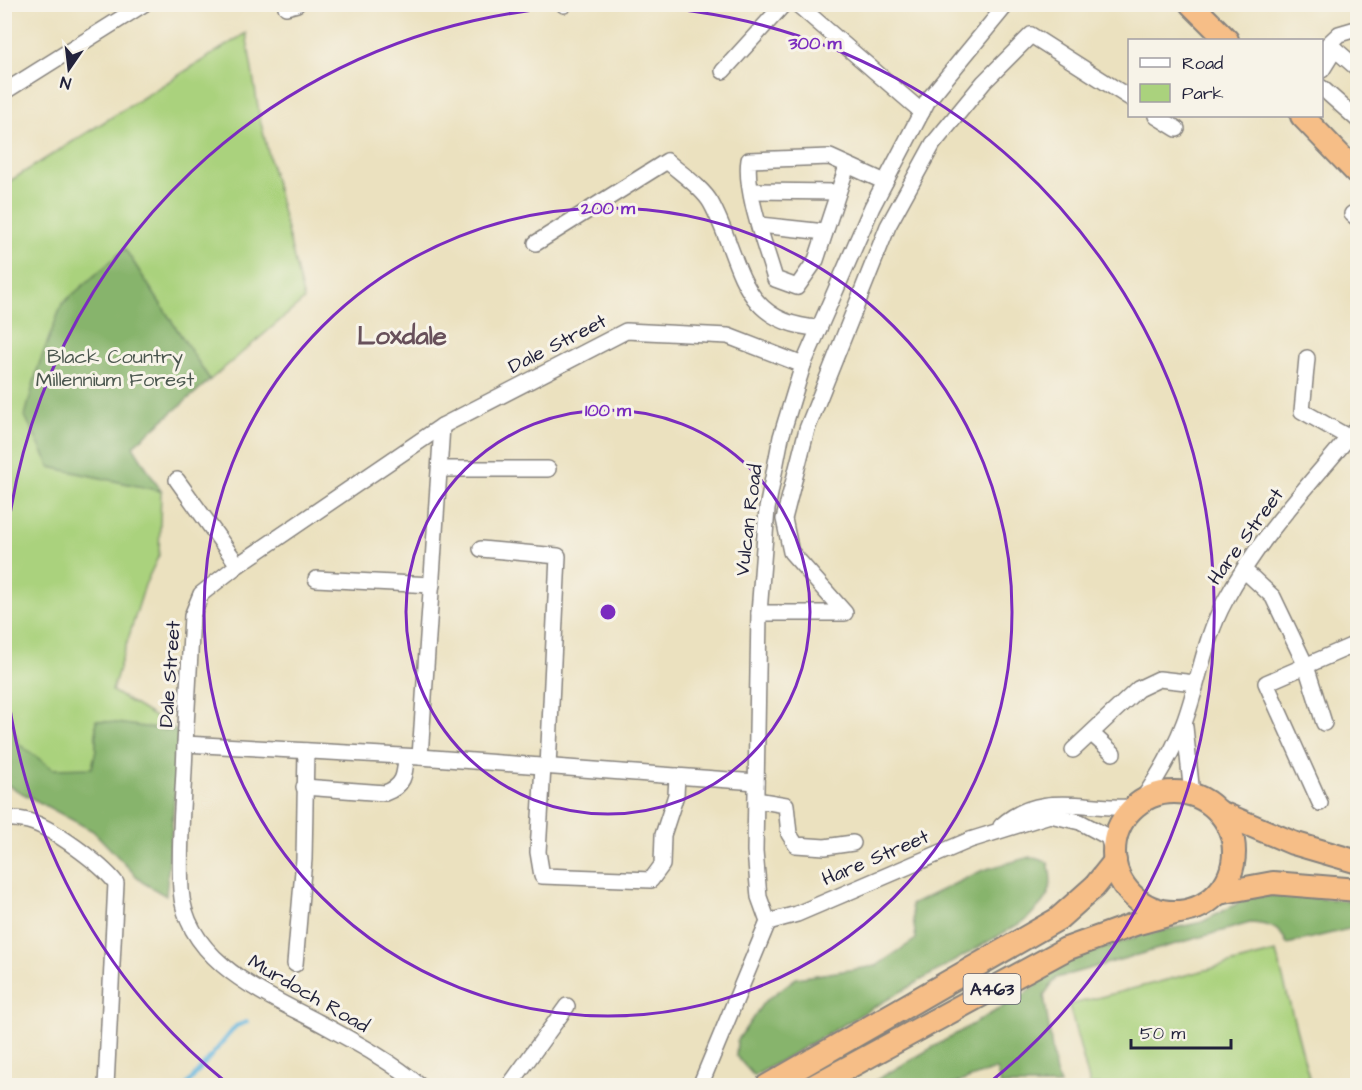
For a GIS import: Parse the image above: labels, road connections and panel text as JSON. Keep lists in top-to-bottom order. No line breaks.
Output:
{"streets":{"highway":["A463"],"street":["Dale Street","Vulcan Road","Hare Street","Murdoch Road"]},"crossings":[["Dale Street","Vulcan Road"],["Dale Street","Murdoch Road"],["Vulcan Road","Hare Street"],["Hare Street","A463"]],"districts":["Loxdale"],"parks":["Black Country Millennium Forest"],"legend":["Road","Park"],"scale_bar":"50 m","north":"bottom","rings":["300 m","200 m","100 m"]}
